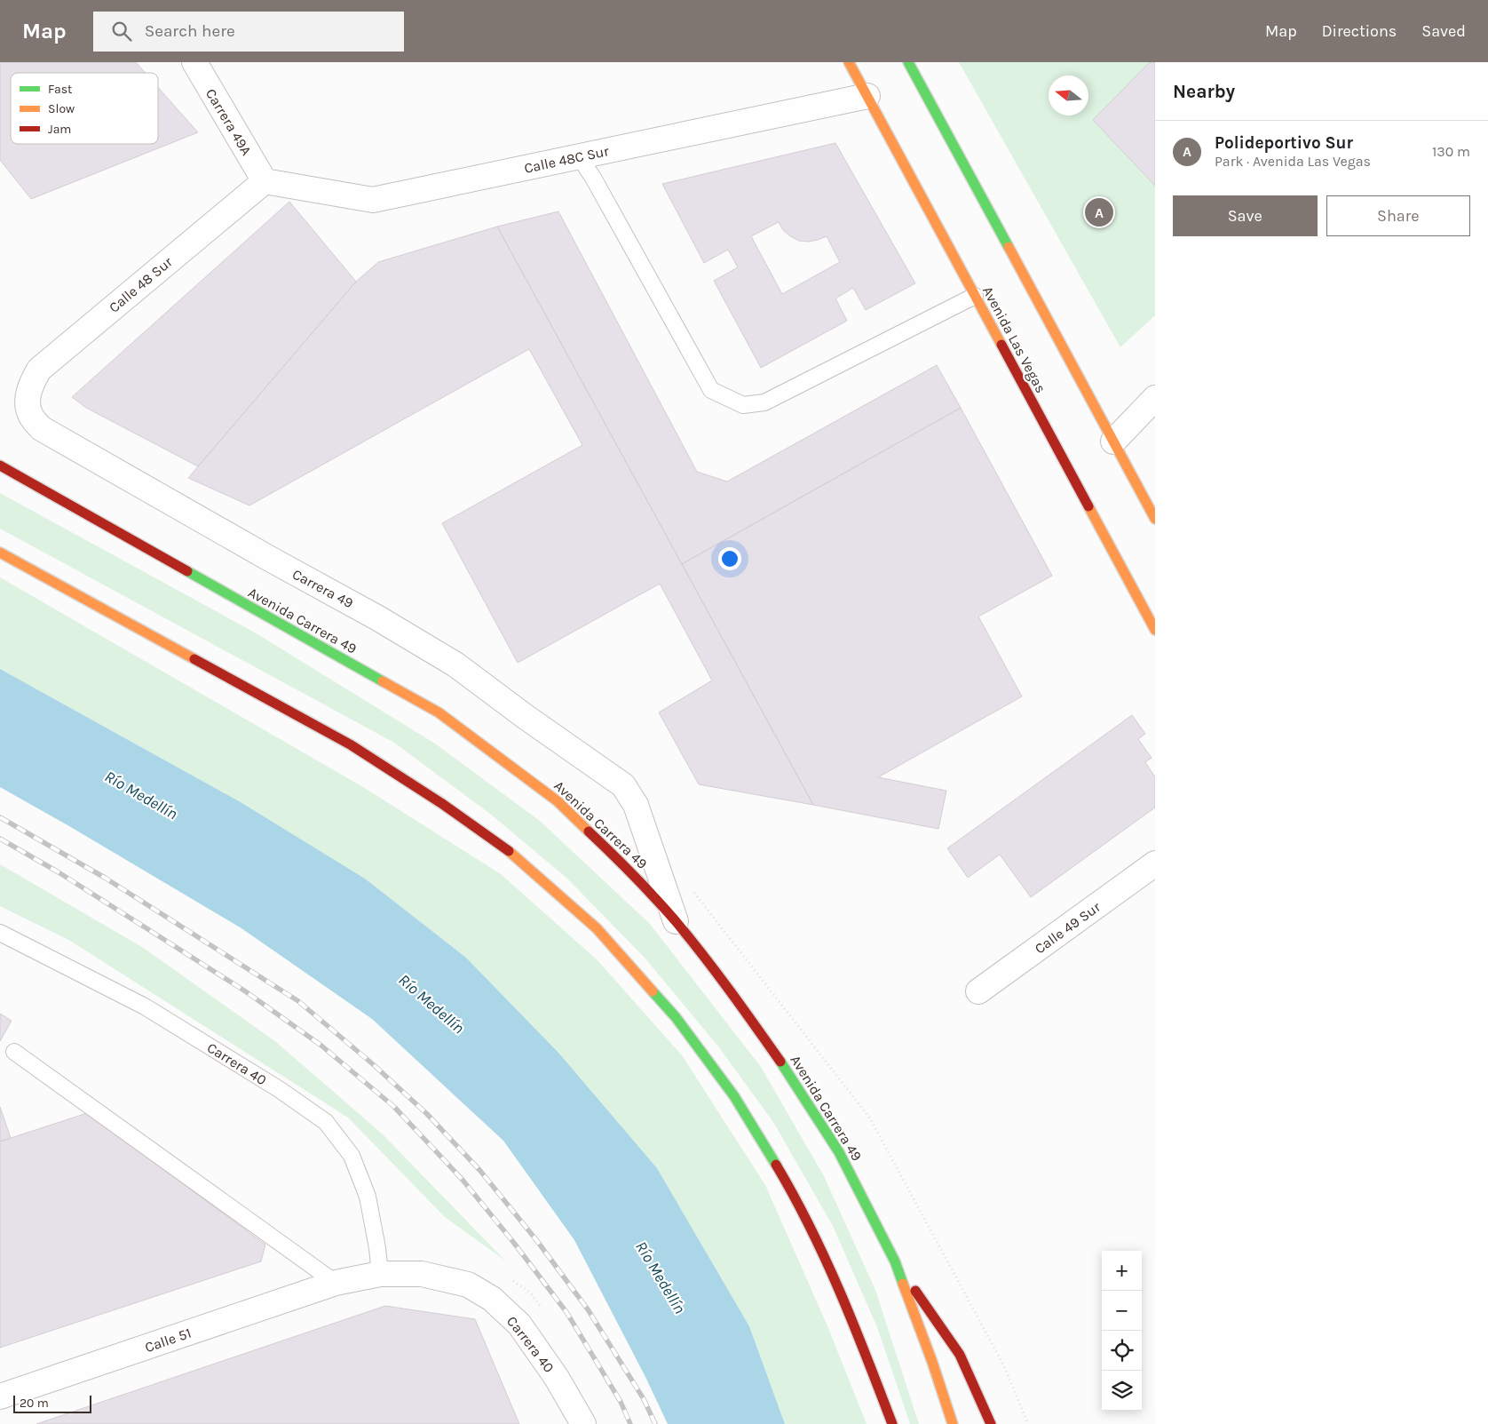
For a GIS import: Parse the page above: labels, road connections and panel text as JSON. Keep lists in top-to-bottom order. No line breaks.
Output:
{"streets":{"main road":["Avenida Las Vegas","Avenida Carrera 49"],"street":["Carrera 49A","Calle 48C Sur","Calle 48 Sur","Carrera 49","Calle 49 Sur","Carrera 40","Calle 51"]},"crossings":[["Carrera 49A","Calle 48C Sur"],["Carrera 49A","Calle 48 Sur"],["Calle 48C Sur","Calle 48 Sur"],["Calle 48C Sur","Avenida Las Vegas"],["Calle 48 Sur","Carrera 49"],["Carrera 49","Avenida Carrera 49"],["Carrera 40","Calle 51"]],"water":["Río Medellín"],"legend":["Fast","Slow","Jam"],"scale_bar":"20 m","north":"left","page":{"header":"Map","search":"Search here","nav":["Map","Directions","Saved"],"heading":"Nearby","list":[{"mark":"A","name":"Polideportivo Sur","note":"Park · Avenida Las Vegas","value":"130 m"}],"buttons":["Save","Share"],"pins":"A","map_buttons":["+","−"],"scale":"20 m"}}
